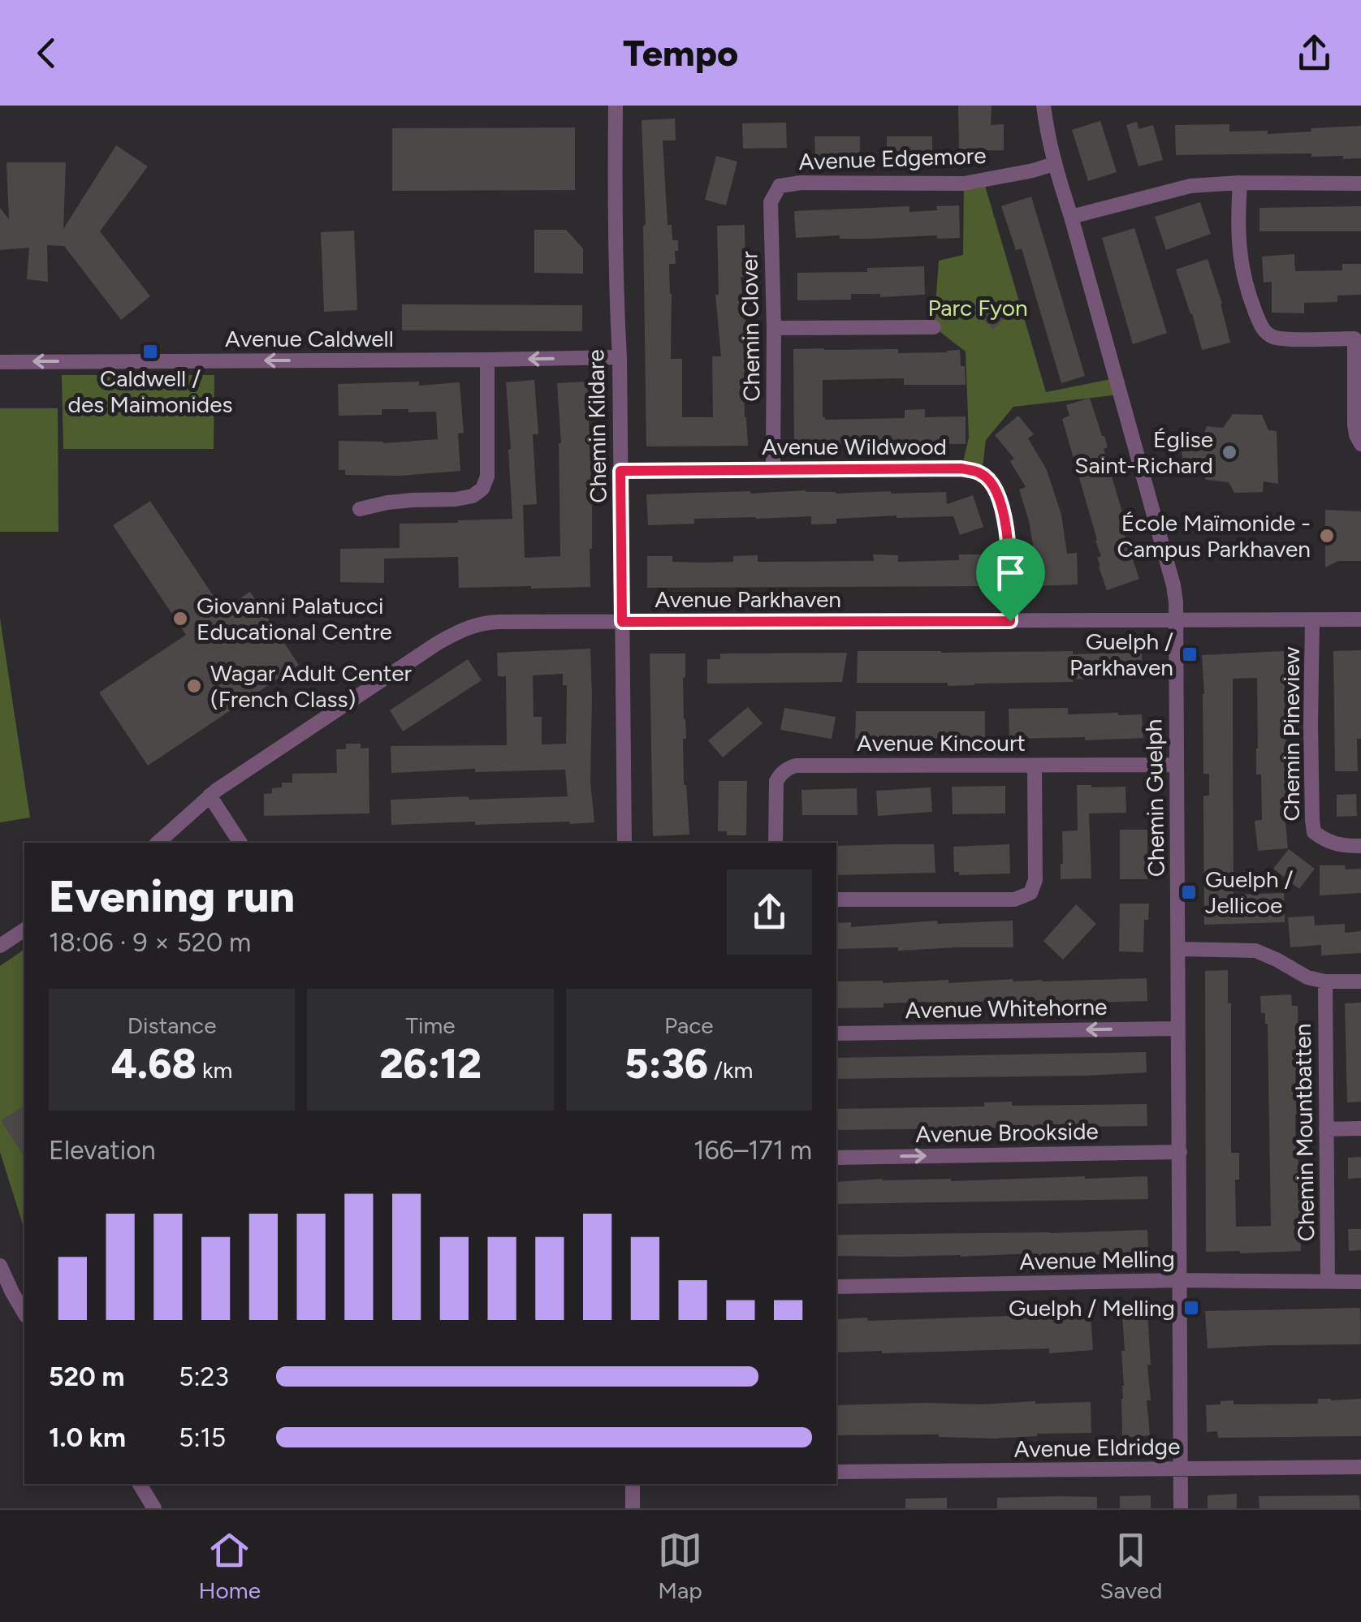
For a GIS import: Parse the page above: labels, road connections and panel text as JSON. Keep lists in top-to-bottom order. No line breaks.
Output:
{"streets":{"street":["Avenue Edgemore","Chemin Clover","Avenue Caldwell","Chemin Kildare","Avenue Wildwood","Avenue Parkhaven","Chemin Pineview","Avenue Kincourt","Chemin Guelph","Avenue Whitehorne","Avenue Brookside","Chemin Mountbatten","Avenue Melling","Avenue Eldridge"]},"crossings":[["Avenue Edgemore","Chemin Clover"],["Avenue Edgemore","Chemin Guelph"],["Chemin Clover","Avenue Wildwood"],["Avenue Caldwell","Chemin Kildare"],["Chemin Kildare","Avenue Wildwood"],["Chemin Kildare","Avenue Parkhaven"],["Avenue Wildwood","Avenue Parkhaven"],["Avenue Parkhaven","Chemin Pineview"],["Avenue Parkhaven","Chemin Guelph"],["Avenue Kincourt","Chemin Guelph"],["Chemin Guelph","Avenue Whitehorne"],["Chemin Guelph","Avenue Brookside"],["Chemin Guelph","Avenue Melling"],["Chemin Guelph","Avenue Eldridge"],["Chemin Mountbatten","Avenue Melling"]],"one_way":["Avenue Caldwell","Avenue Whitehorne","Avenue Brookside"],"parks":["Parc Fyon"],"places":{"transit":["Caldwell / des Maimonides","Guelph / Parkhaven","Guelph / Jellicoe","Guelph / Melling"],"other":["Église Saint-Richard","École Maïmonide - Campus Parkhaven","Giovanni Palatucci Educational Centre","Wagar Adult Center (French Class)"]},"page":{"header":"Tempo","heading":["Evening run","18:06 · 9 × 520 m"],"stats":[["Distance","4.68 km"],["Time","26:12"],["Pace","5:36 /km"]],"chart":["Elevation","166–171 m"],"list":[{"name":"520 m","note":"5:23"},{"name":"1.0 km","note":"5:15"}],"tabs":["Home","Map","Saved"]}}
